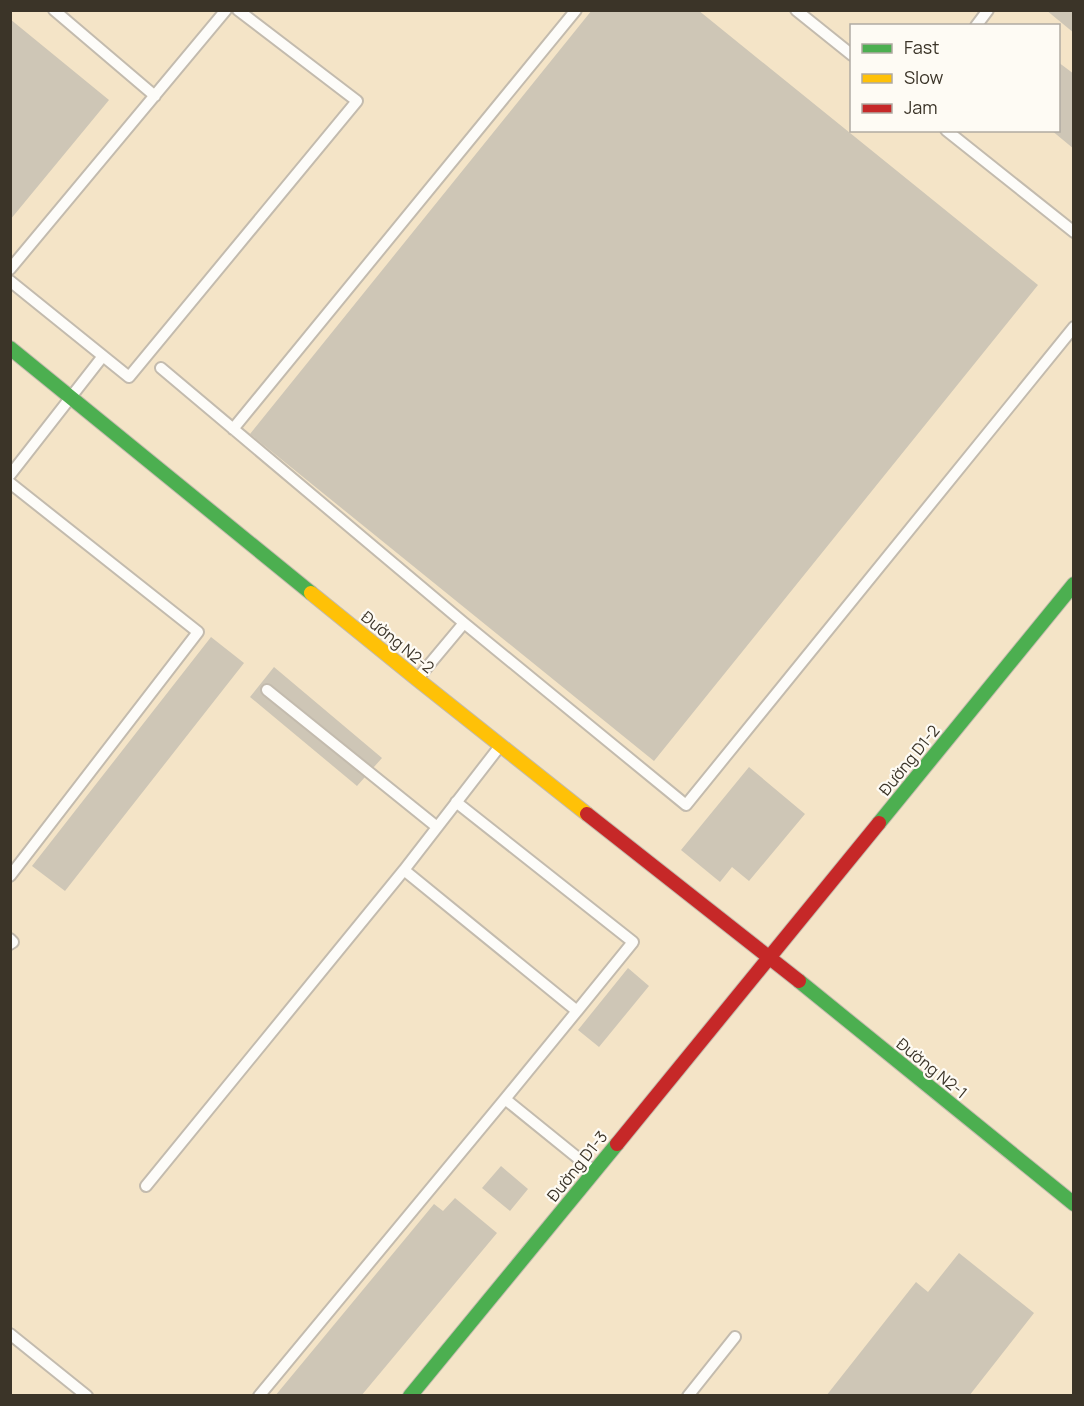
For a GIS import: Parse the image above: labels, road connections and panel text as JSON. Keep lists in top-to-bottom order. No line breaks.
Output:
{"streets":{"street":["Đường N2-2","Đường D1-2","Đường N2-1","Đường D1-3"]},"crossings":[["Đường N2-2","Đường D1-2"],["Đường N2-2","Đường N2-1"],["Đường N2-2","Đường D1-3"],["Đường D1-2","Đường N2-1"],["Đường D1-2","Đường D1-3"],["Đường N2-1","Đường D1-3"]],"legend":["Fast","Slow","Jam"]}
